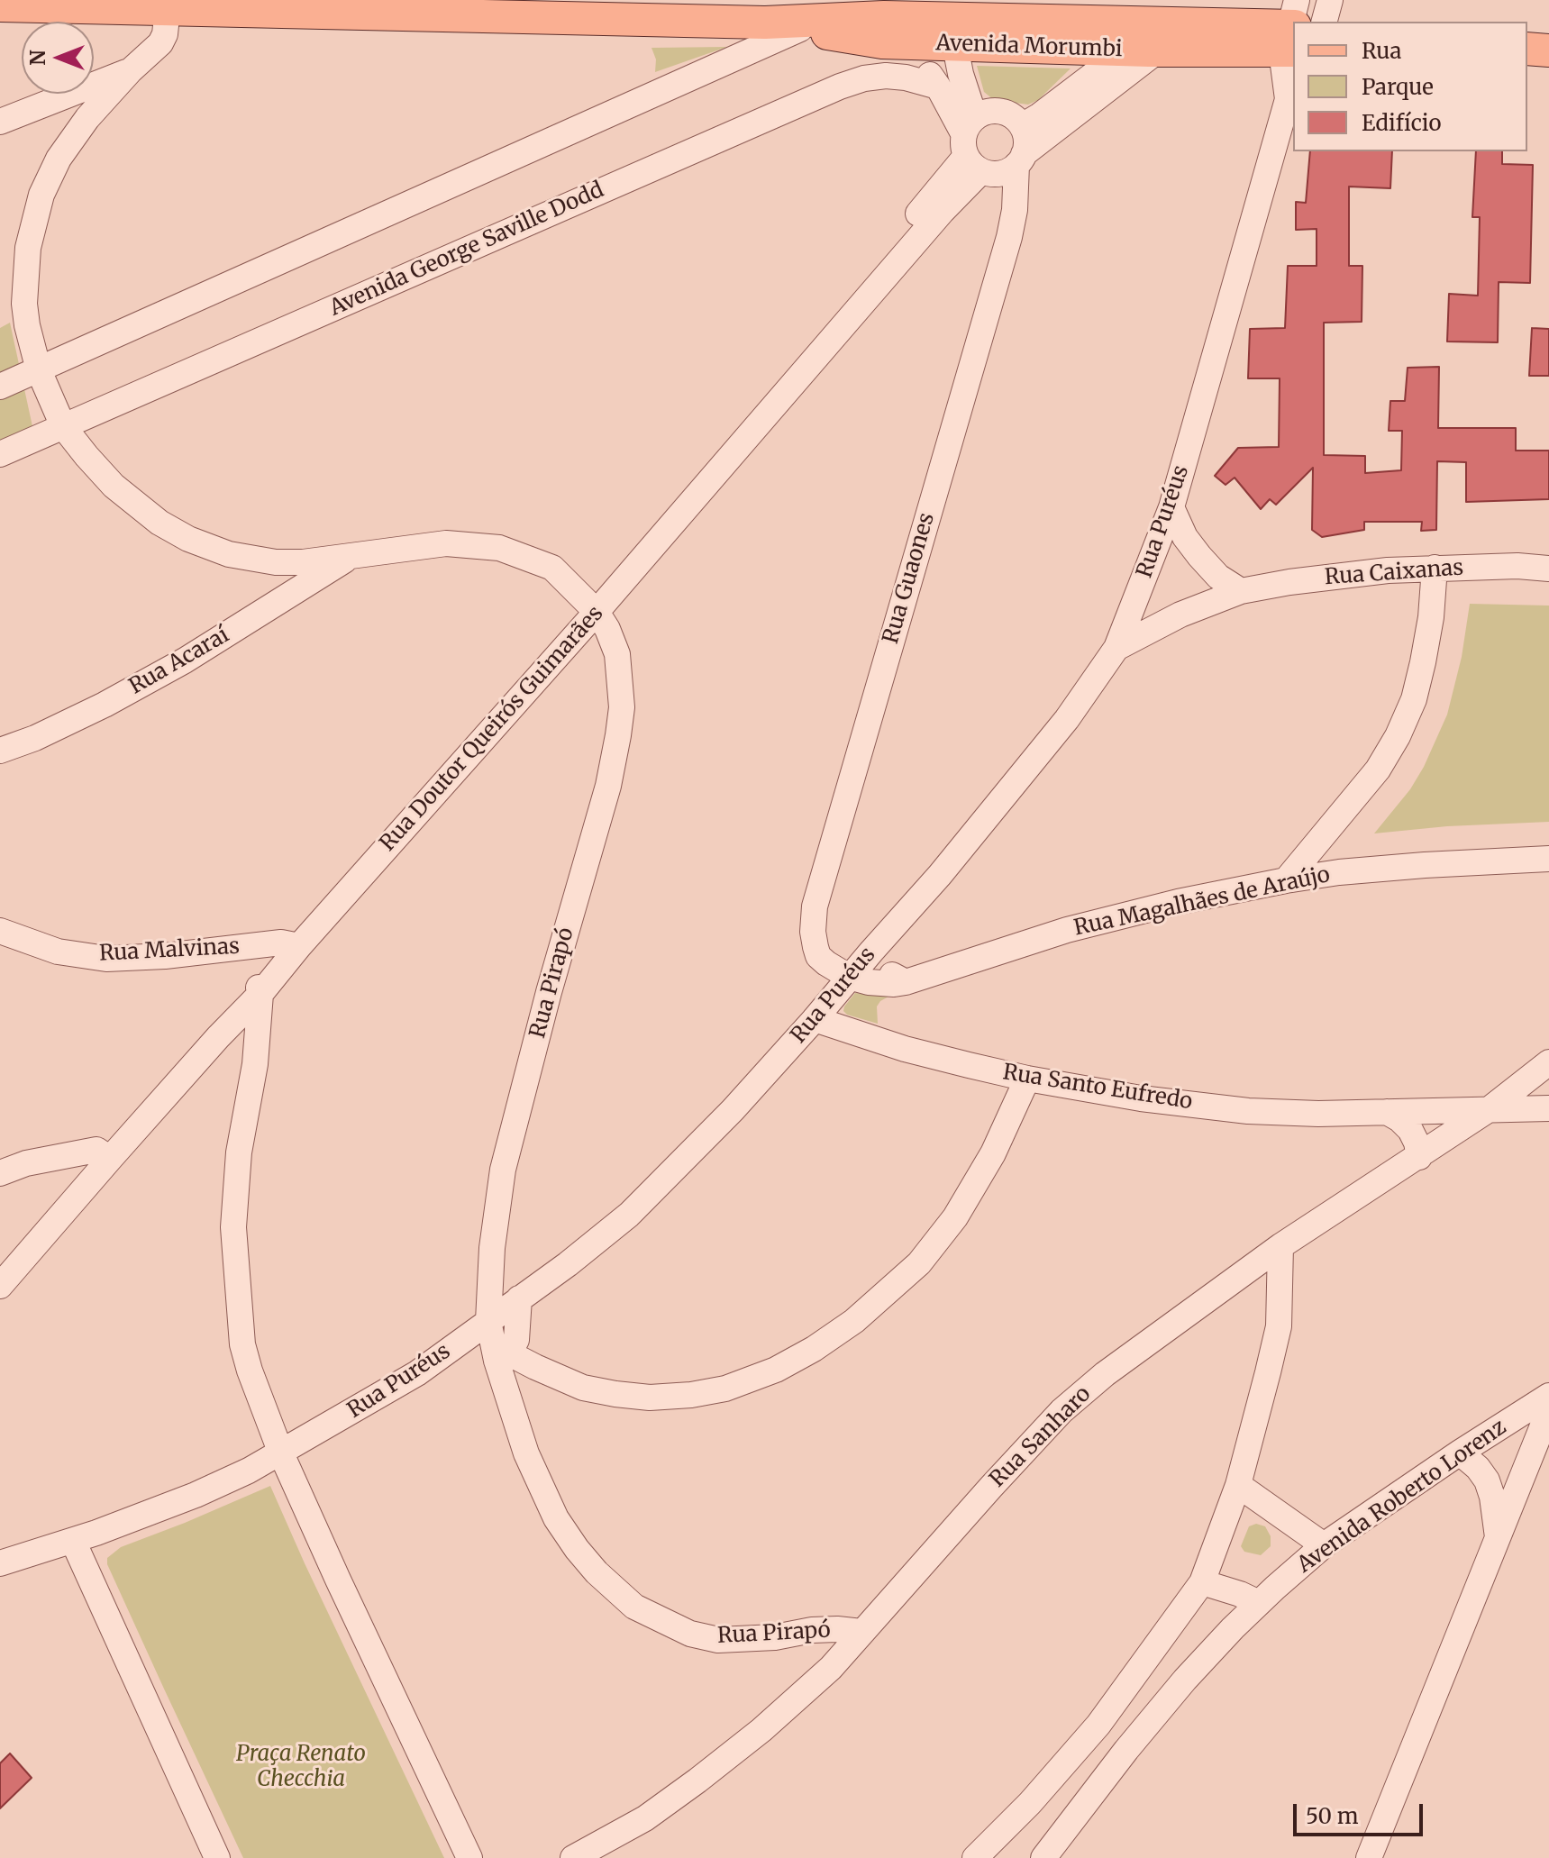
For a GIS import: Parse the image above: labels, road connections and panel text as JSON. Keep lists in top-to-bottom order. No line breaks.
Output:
{"streets":{"main road":["Avenida Morumbi"],"street":["Avenida George Saville Dodd","Rua Puréus","Rua Caixanas","Rua Guaones","Rua Acaraí","Rua Doutor Queirós Guimarães","Rua Magalhães de Araújo","Rua Malvinas","Rua Pirapó","Rua Santo Eufredo","Rua Sanharo","Avenida Roberto Lorenz"]},"crossings":[["Avenida Morumbi","Rua Puréus"],["Avenida Morumbi","Rua Pirapó"],["Avenida George Saville Dodd","Rua Pirapó"],["Rua Puréus","Rua Caixanas"],["Rua Puréus","Rua Guaones"],["Rua Puréus","Rua Magalhães de Araújo"],["Rua Puréus","Rua Pirapó"],["Rua Puréus","Rua Santo Eufredo"],["Rua Guaones","Rua Doutor Queirós Guimarães"],["Rua Guaones","Rua Magalhães de Araújo"],["Rua Acaraí","Rua Pirapó"],["Rua Doutor Queirós Guimarães","Rua Malvinas"],["Rua Doutor Queirós Guimarães","Rua Pirapó"],["Rua Pirapó","Rua Sanharo"],["Rua Santo Eufredo","Rua Sanharo"]],"parks":["Praça Renato Checchia"],"legend":["Rua","Parque","Edifício"],"scale_bar":"50 m","north":"left"}
